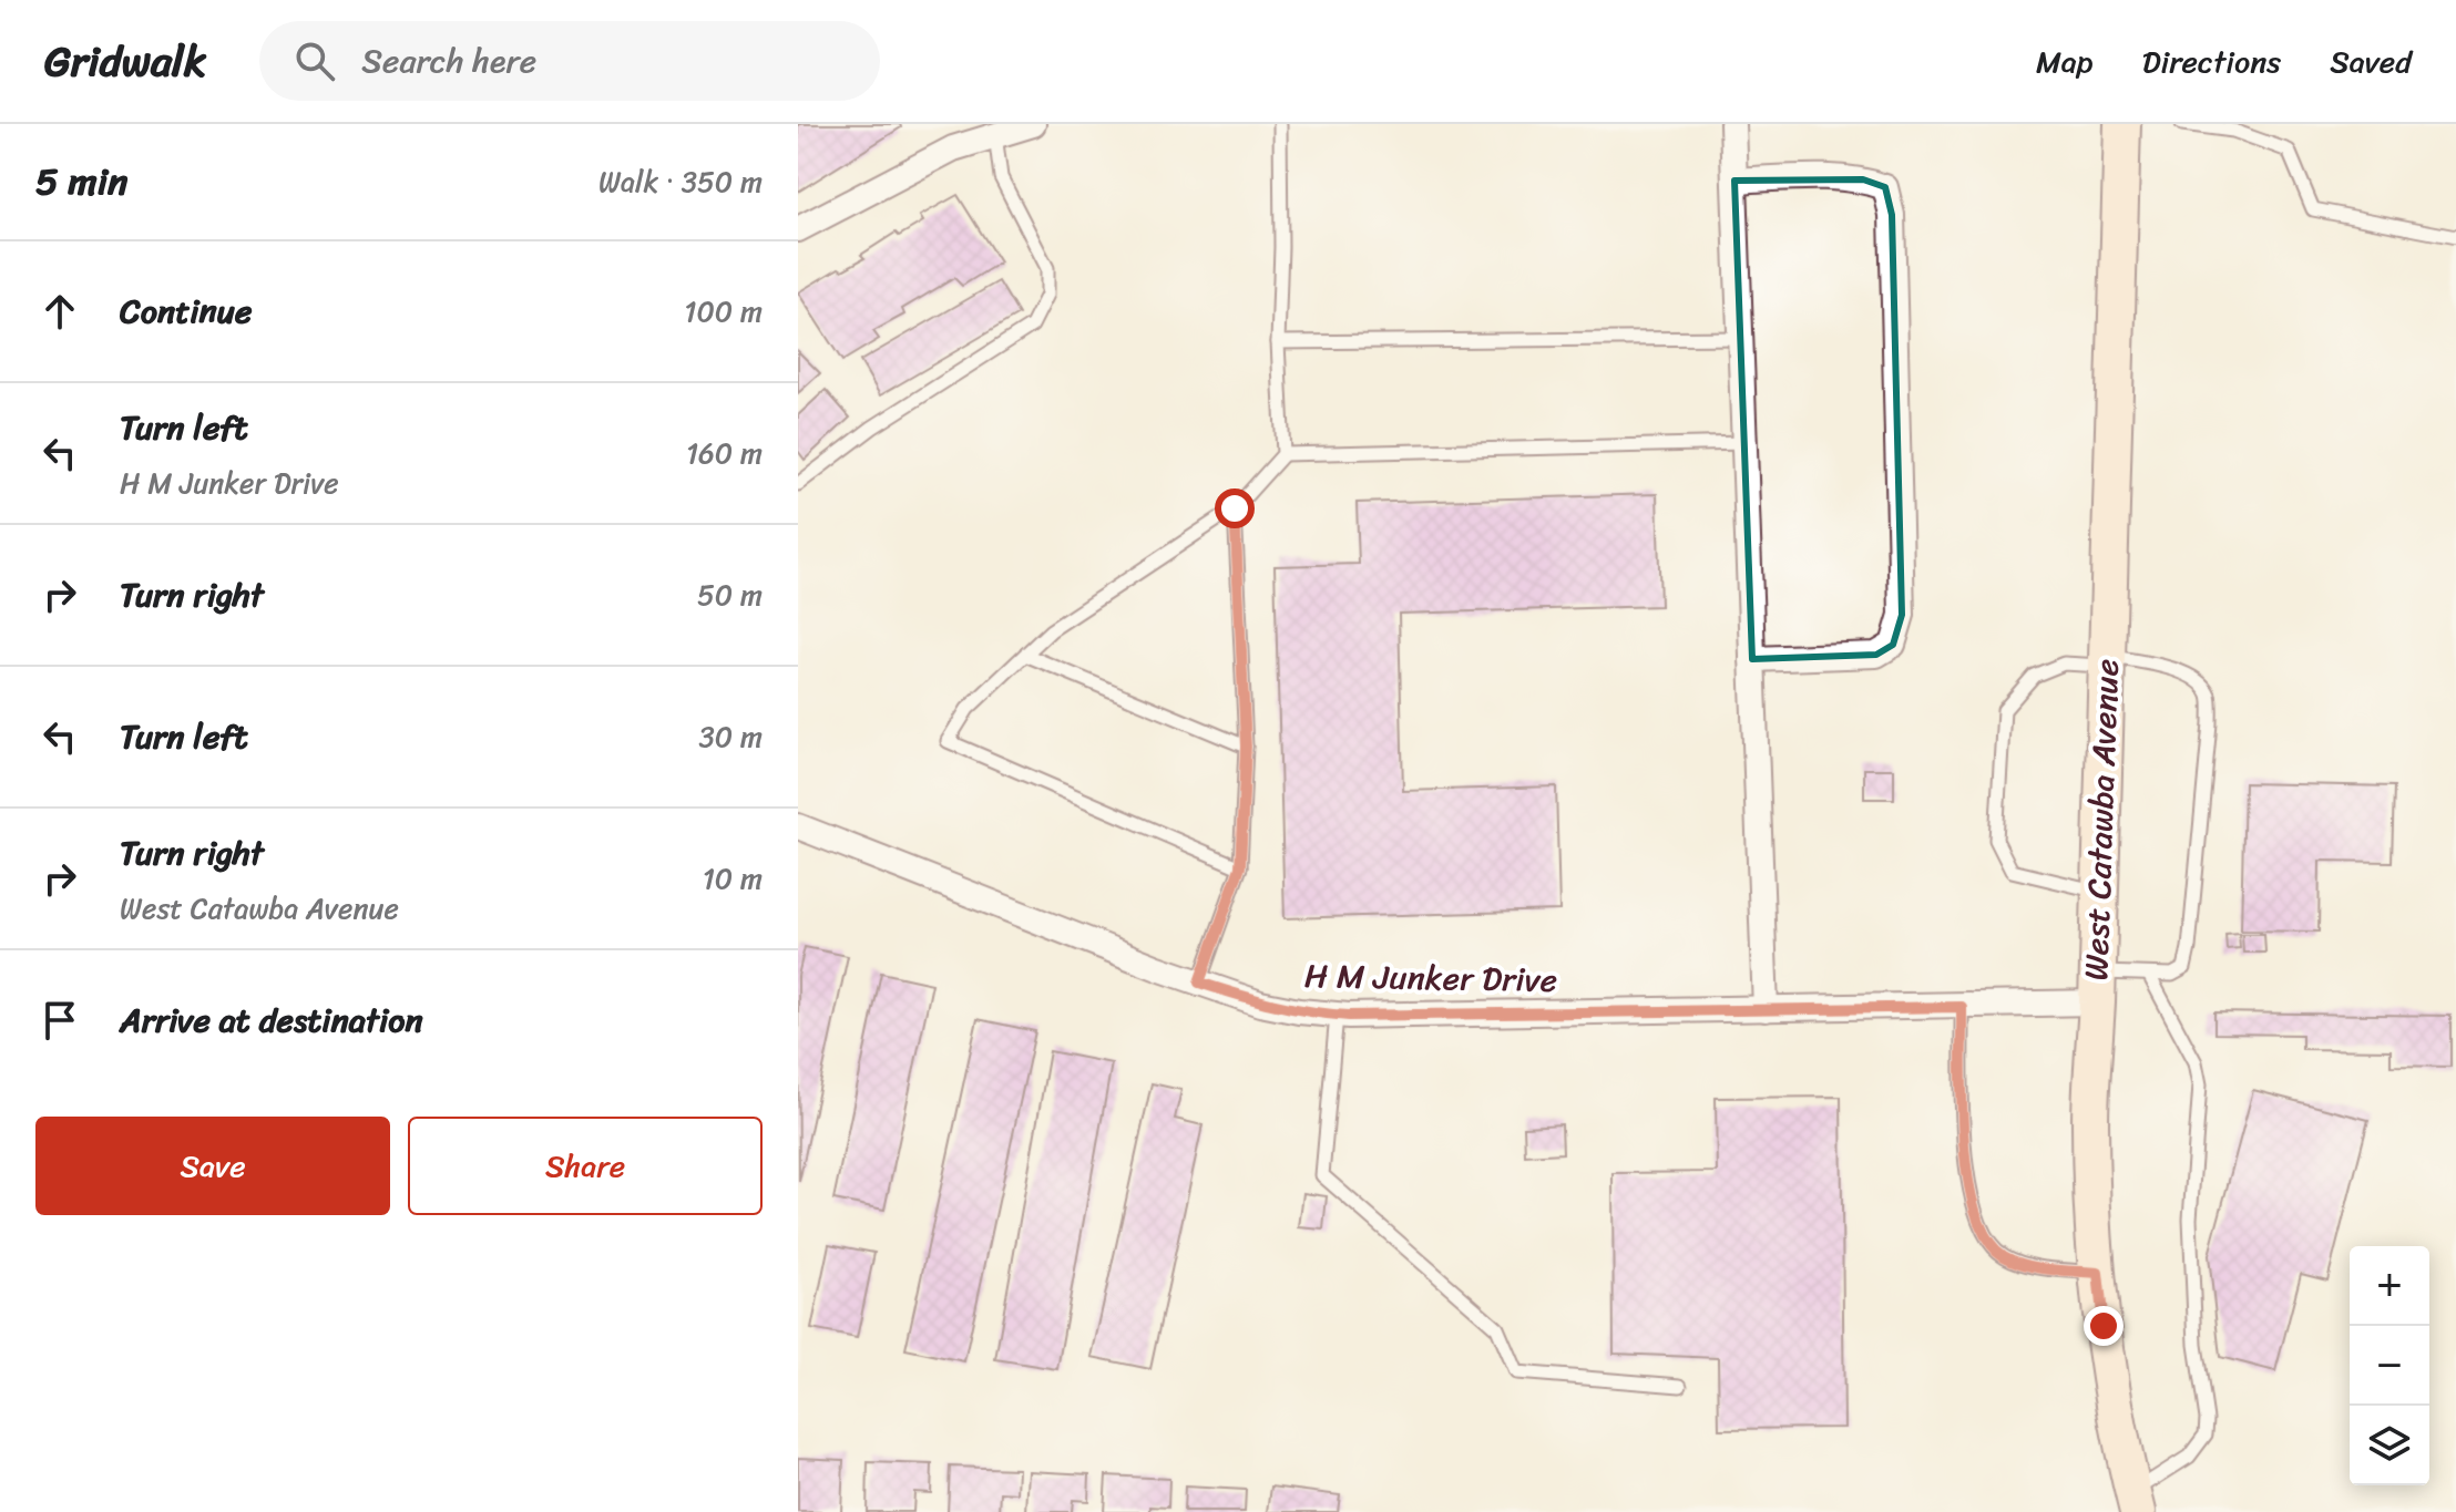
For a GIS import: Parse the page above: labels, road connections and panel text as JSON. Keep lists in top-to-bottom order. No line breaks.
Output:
{"streets":{"main road":["West Catawba Avenue"],"street":["H M Junker Drive"]},"crossings":[["West Catawba Avenue","H M Junker Drive"]],"page":{"header":"Gridwalk","search":"Search here","nav":["Map","Directions","Saved"],"heading":["5 min","Walk · 350 m"],"list":[["Continue","100 m"],["Turn left","H M Junker Drive","160 m"],["Turn right","50 m"],["Turn left","30 m"],["Turn right","West Catawba Avenue","10 m"],"Arrive at destination"],"buttons":["Save","Share"],"map_buttons":["+","−"]}}
